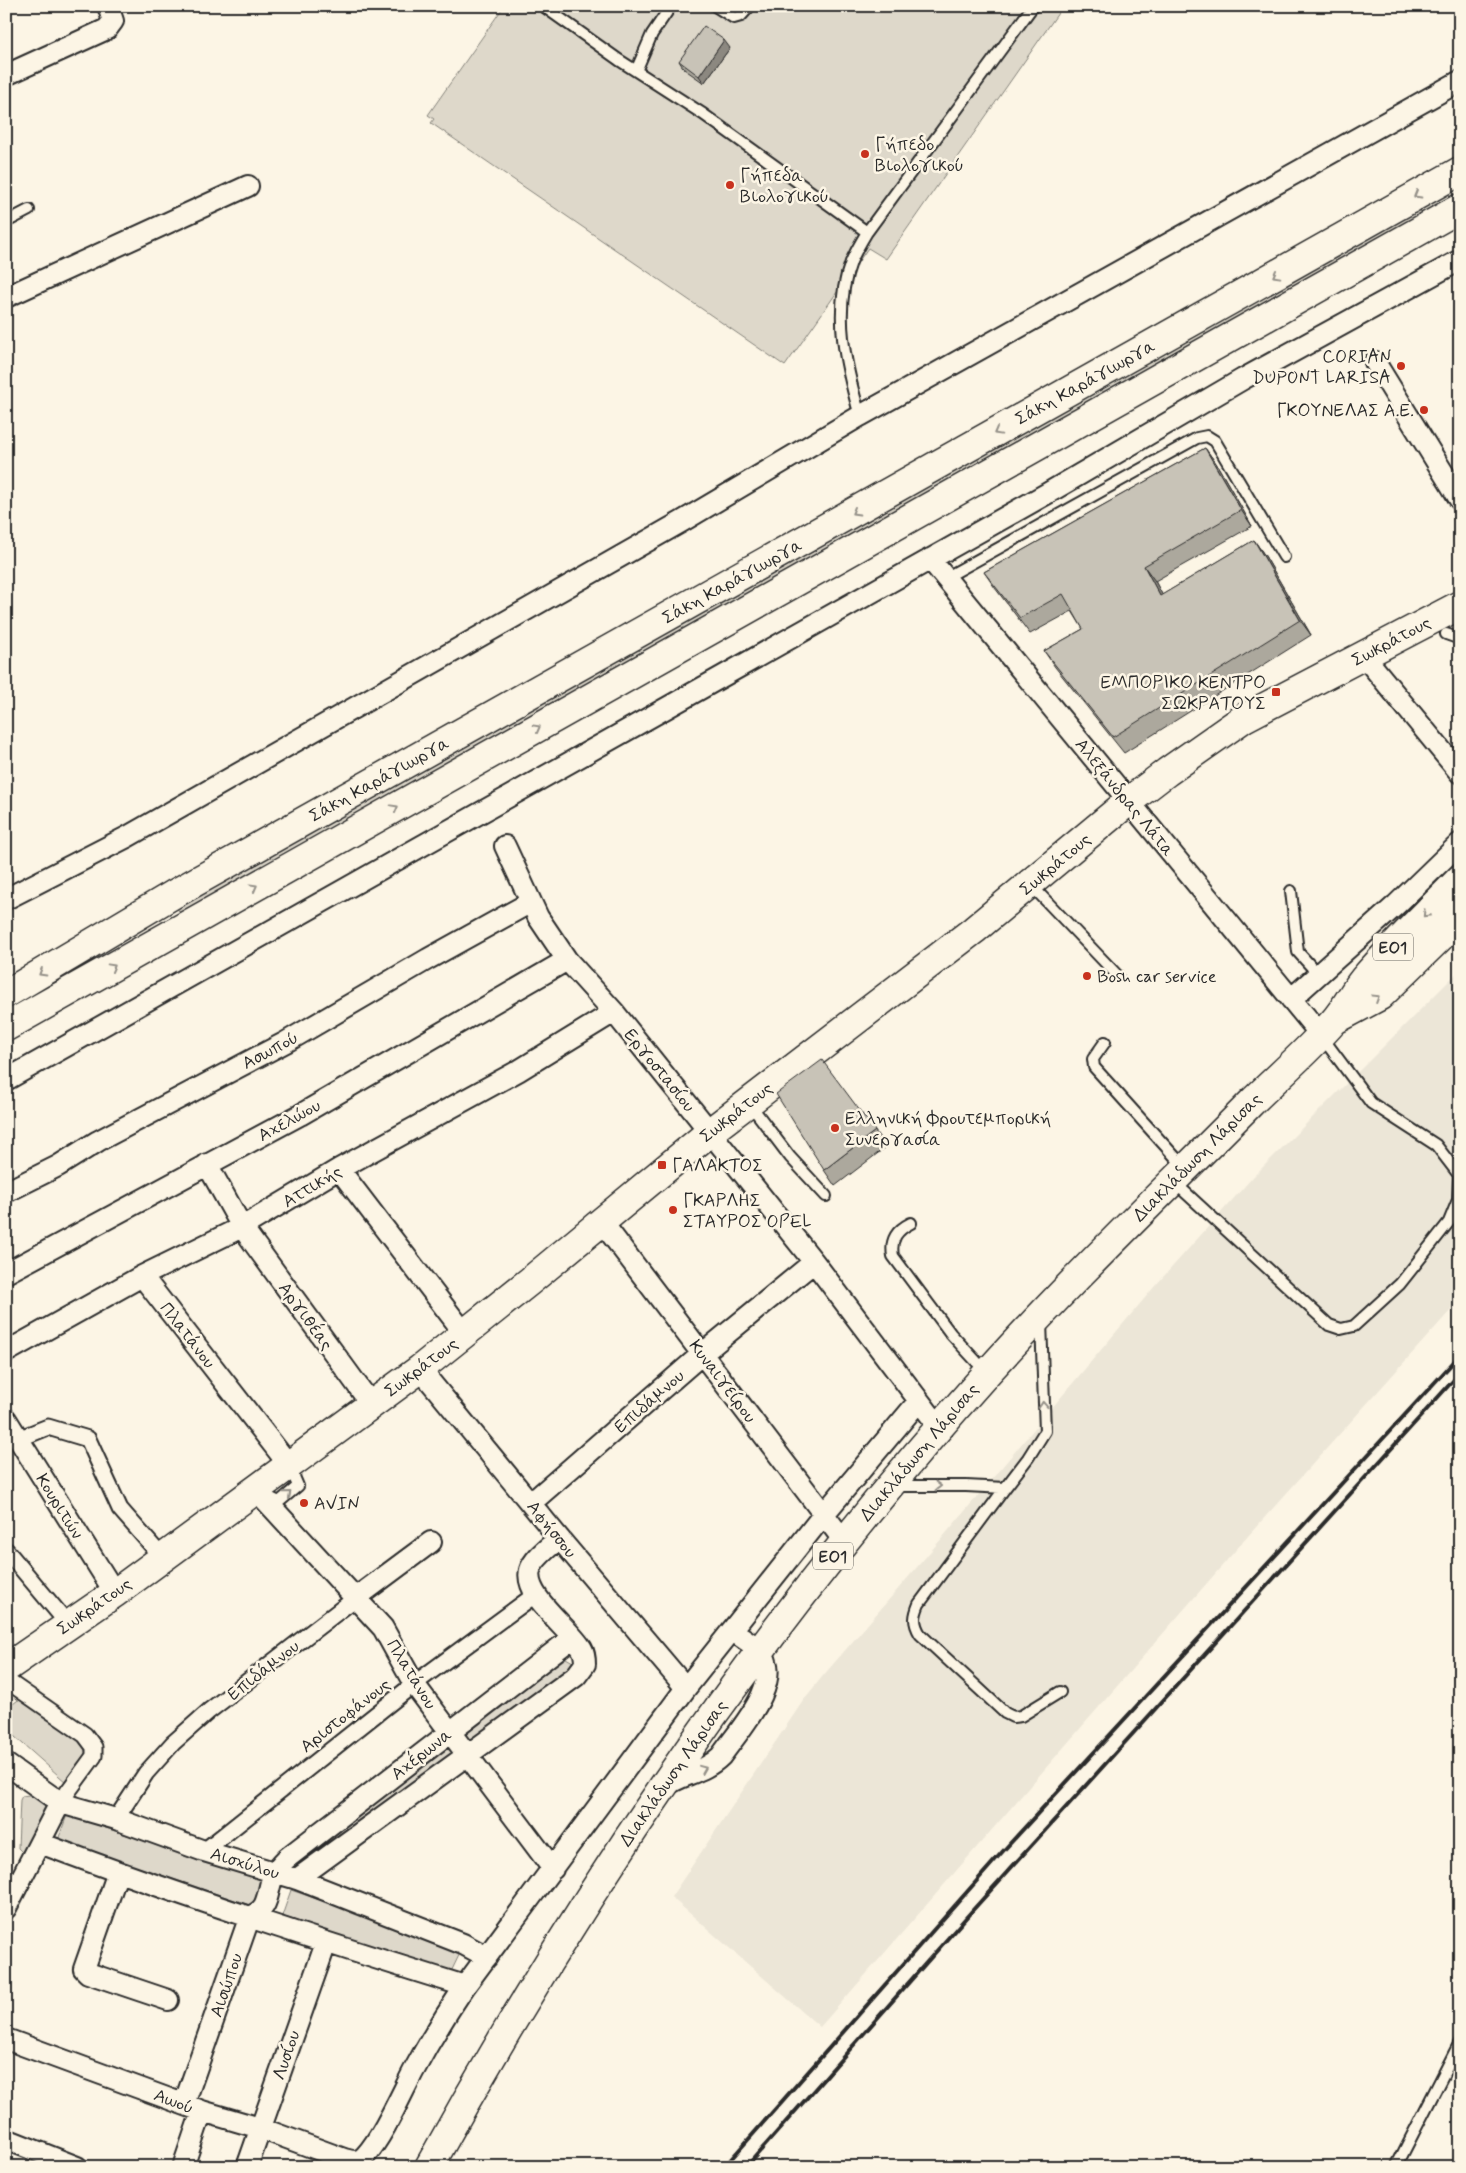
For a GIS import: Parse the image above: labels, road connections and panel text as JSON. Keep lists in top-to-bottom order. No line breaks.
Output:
{"streets":{"main road":["Σάκη Καράγιωργα","Σωκράτους","ΕΟ1","Διακλάδωση Λάρισας"],"street":["Αλεξάνδρας Λάτα","Ασωπού","Εργοστασίου","Αχελώου","Αττικής","Αργιθέας","Πλατάνου","Κυναιγείρου","Επιδάμνου","Κουριτών","Αφήσσου","Αριστοφάνους","Αχέρωνα","Αισχύλου","Αισώπου","Λυσίου","Αωού"]},"crossings":[["Σωκράτους","Αλεξάνδρας Λάτα"],["Σωκράτους","Εργοστασίου"],["Σωκράτους","Αργιθέας"],["Σωκράτους","Πλατάνου"],["Σωκράτους","Κυναιγείρου"],["Σωκράτους","Κουριτών"],["Σωκράτους","Αφήσσου"],["Αλεξάνδρας Λάτα","Διακλάδωση Λάρισας"],["Ασωπού","Εργοστασίου"],["Εργοστασίου","Αχελώου"],["Εργοστασίου","Διακλάδωση Λάρισας"],["Εργοστασίου","Αττικής"],["Εργοστασίου","Επιδάμνου"],["Αχελώου","Αργιθέας"],["Διακλάδωση Λάρισας","Κυναιγείρου"],["Αττικής","Αργιθέας"],["Αττικής","Πλατάνου"],["Πλατάνου","Επιδάμνου"],["Πλατάνου","Αριστοφάνους"],["Πλατάνου","Αχέρωνα"],["Κυναιγείρου","Επιδάμνου"],["Επιδάμνου","Αφήσσου"],["Επιδάμνου","Αισχύλου"],["Αριστοφάνους","Αισχύλου"],["Αχέρωνα","Αισχύλου"],["Αχέρωνα","Αισώπου"],["Αισχύλου","Αισώπου"],["Αισώπου","Αωού"],["Λυσίου","Αωού"]],"places":{"other":["Γήπεδο Βιολογικού","Γήπεδα Βιολογικού","CORIAN DUPONT LARISA","ΓΚΟΥΝΕΛΑΣ Α.Ε.","Bosh car service","Ελληνική Φρουτεμπορική Συνεργασία","ΓΚΑΡΛΗΣ ΣΤΑΥΡΟΣ OPEL","AVIN"],"transit":["ΕΜΠΟΡΙΚΟ ΚΕΝΤΡΟ ΣΩΚΡΑΤΟΥΣ","ΓΑΛΑΚΤΟΣ"]}}
